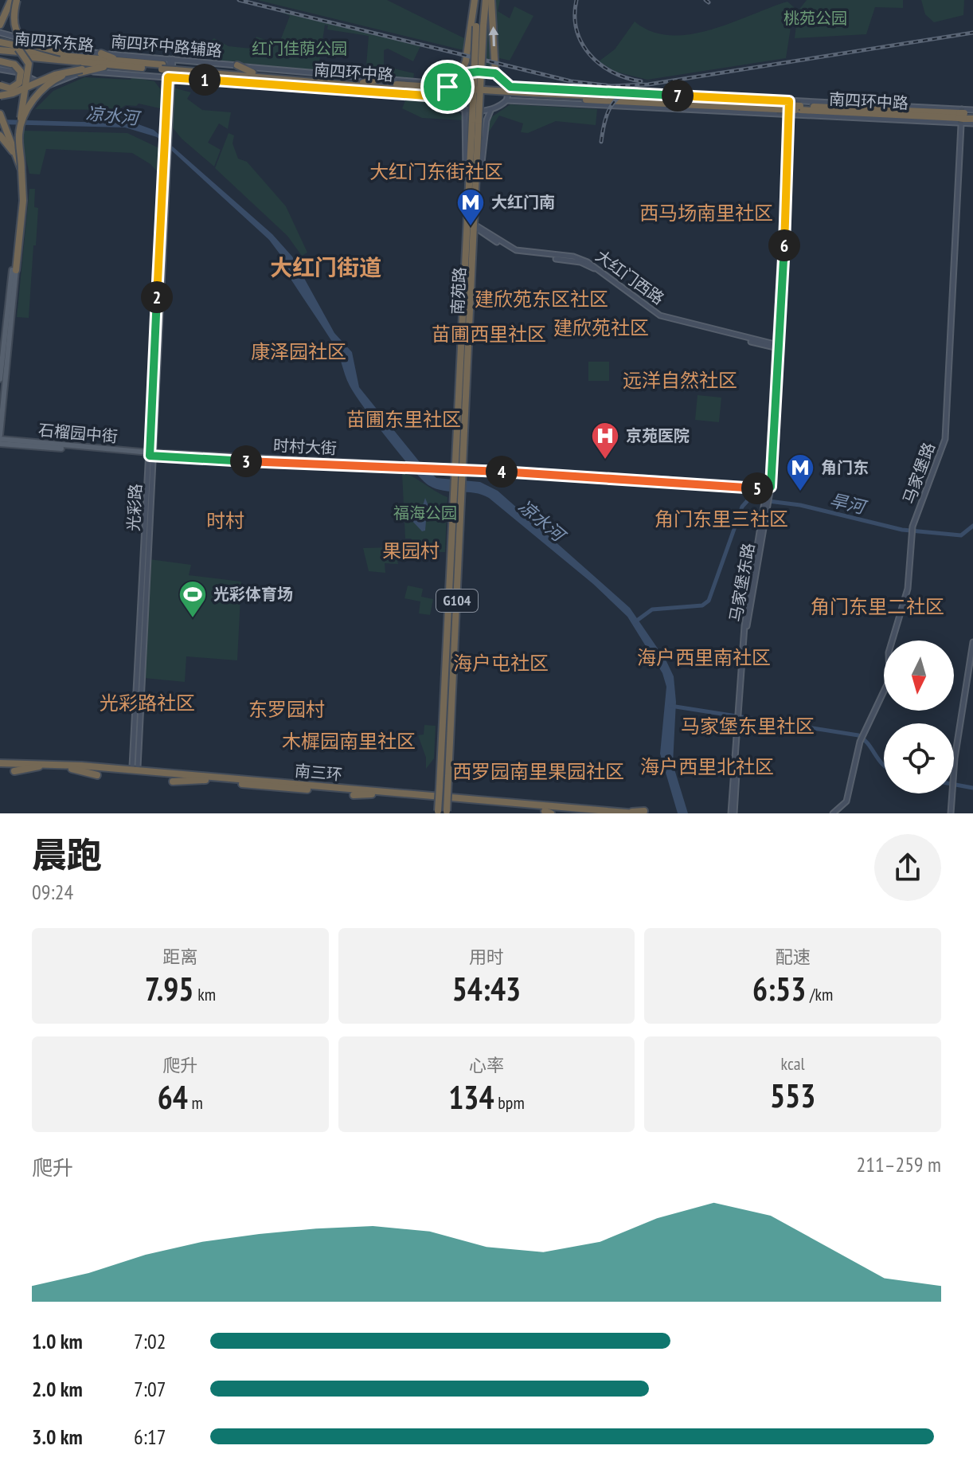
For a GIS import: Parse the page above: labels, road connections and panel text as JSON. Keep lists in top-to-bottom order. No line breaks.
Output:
{"streets":{"highway":["南四环东路","南四环中路","南苑路","G104","南三环"],"main road":["南四环中路辅路","大红门西路","石榴园中街","时村大街","马家堡路","光彩路","马家堡东路"]},"crossings":[["南四环东路","南四环中路"],["南四环中路辅路","南四环中路"],["南四环中路辅路","光彩路"],["南四环中路","马家堡路"],["南四环中路","光彩路"],["大红门西路","南苑路"],["大红门西路","马家堡东路"],["南苑路","时村大街"],["石榴园中街","时村大街"],["石榴园中街","光彩路"],["时村大街","光彩路"]],"districts":["大红门东街社区","西马场南里社区","大红门街道","建欣苑东区社区","建欣苑社区","苗圃西里社区","康泽园社区","远洋自然社区","苗圃东里社区","角门东里三社区","时村","果园村","角门东里二社区","海户西里南社区","海户屯社区","光彩路社区","东罗园村","马家堡东里社区","木樨园南里社区","海户西里北社区","西罗园南里果园社区"],"water":["凉水河","旱河"],"parks":["桃苑公园","红门佳荫公园","福海公园"],"places":{"metro station":["大红门南","角门东"],"hospital":["京苑医院"],"sports":["光彩体育场"]},"north":"bottom","page":{"pins":["1","7","6","2","3","4","5"],"heading":["晨跑","09:24"],"stats":[["距离","7.95 km"],["用时","54:43"],["配速","6:53 /km"],["爬升","64 m"],["心率","134 bpm"],["kcal","553"]],"chart":["爬升","211–259 m"],"list":[{"name":"1.0 km","note":"7:02"},{"name":"2.0 km","note":"7:07"},{"name":"3.0 km","note":"6:17"}]}}
